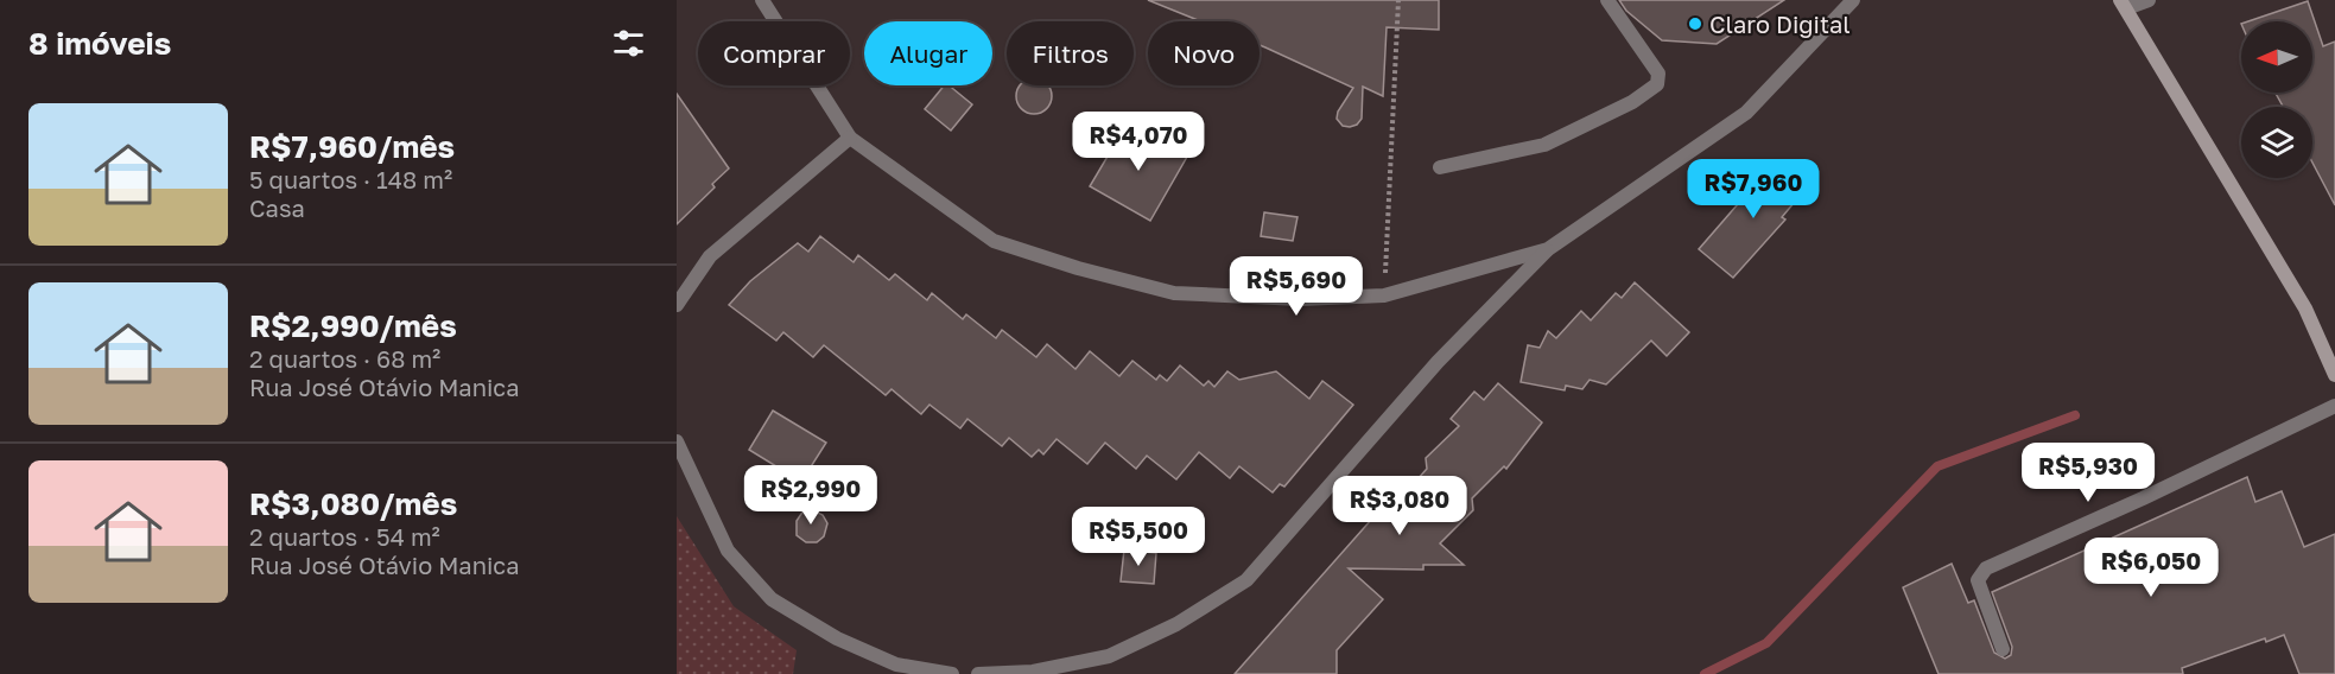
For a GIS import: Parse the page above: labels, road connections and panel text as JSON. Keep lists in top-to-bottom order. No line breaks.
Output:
{"places":["Claro Digital"],"north":"left","page":{"heading":"8 imóveis","chip":["Comprar","Alugar","Filtros","Novo"],"list":[{"name":"R$7,960/mês","note":"5 quartos · 148 m² · Casa"},{"name":"R$2,990/mês","note":"2 quartos · 68 m² · Rua José Otávio Manica"},{"name":"R$3,080/mês","note":"2 quartos · 54 m² · Rua José Otávio Manica"}],"price":["R$4,070","R$7,960","R$5,690","R$5,930","R$2,990","R$3,080","R$5,500","R$6,050"]}}
